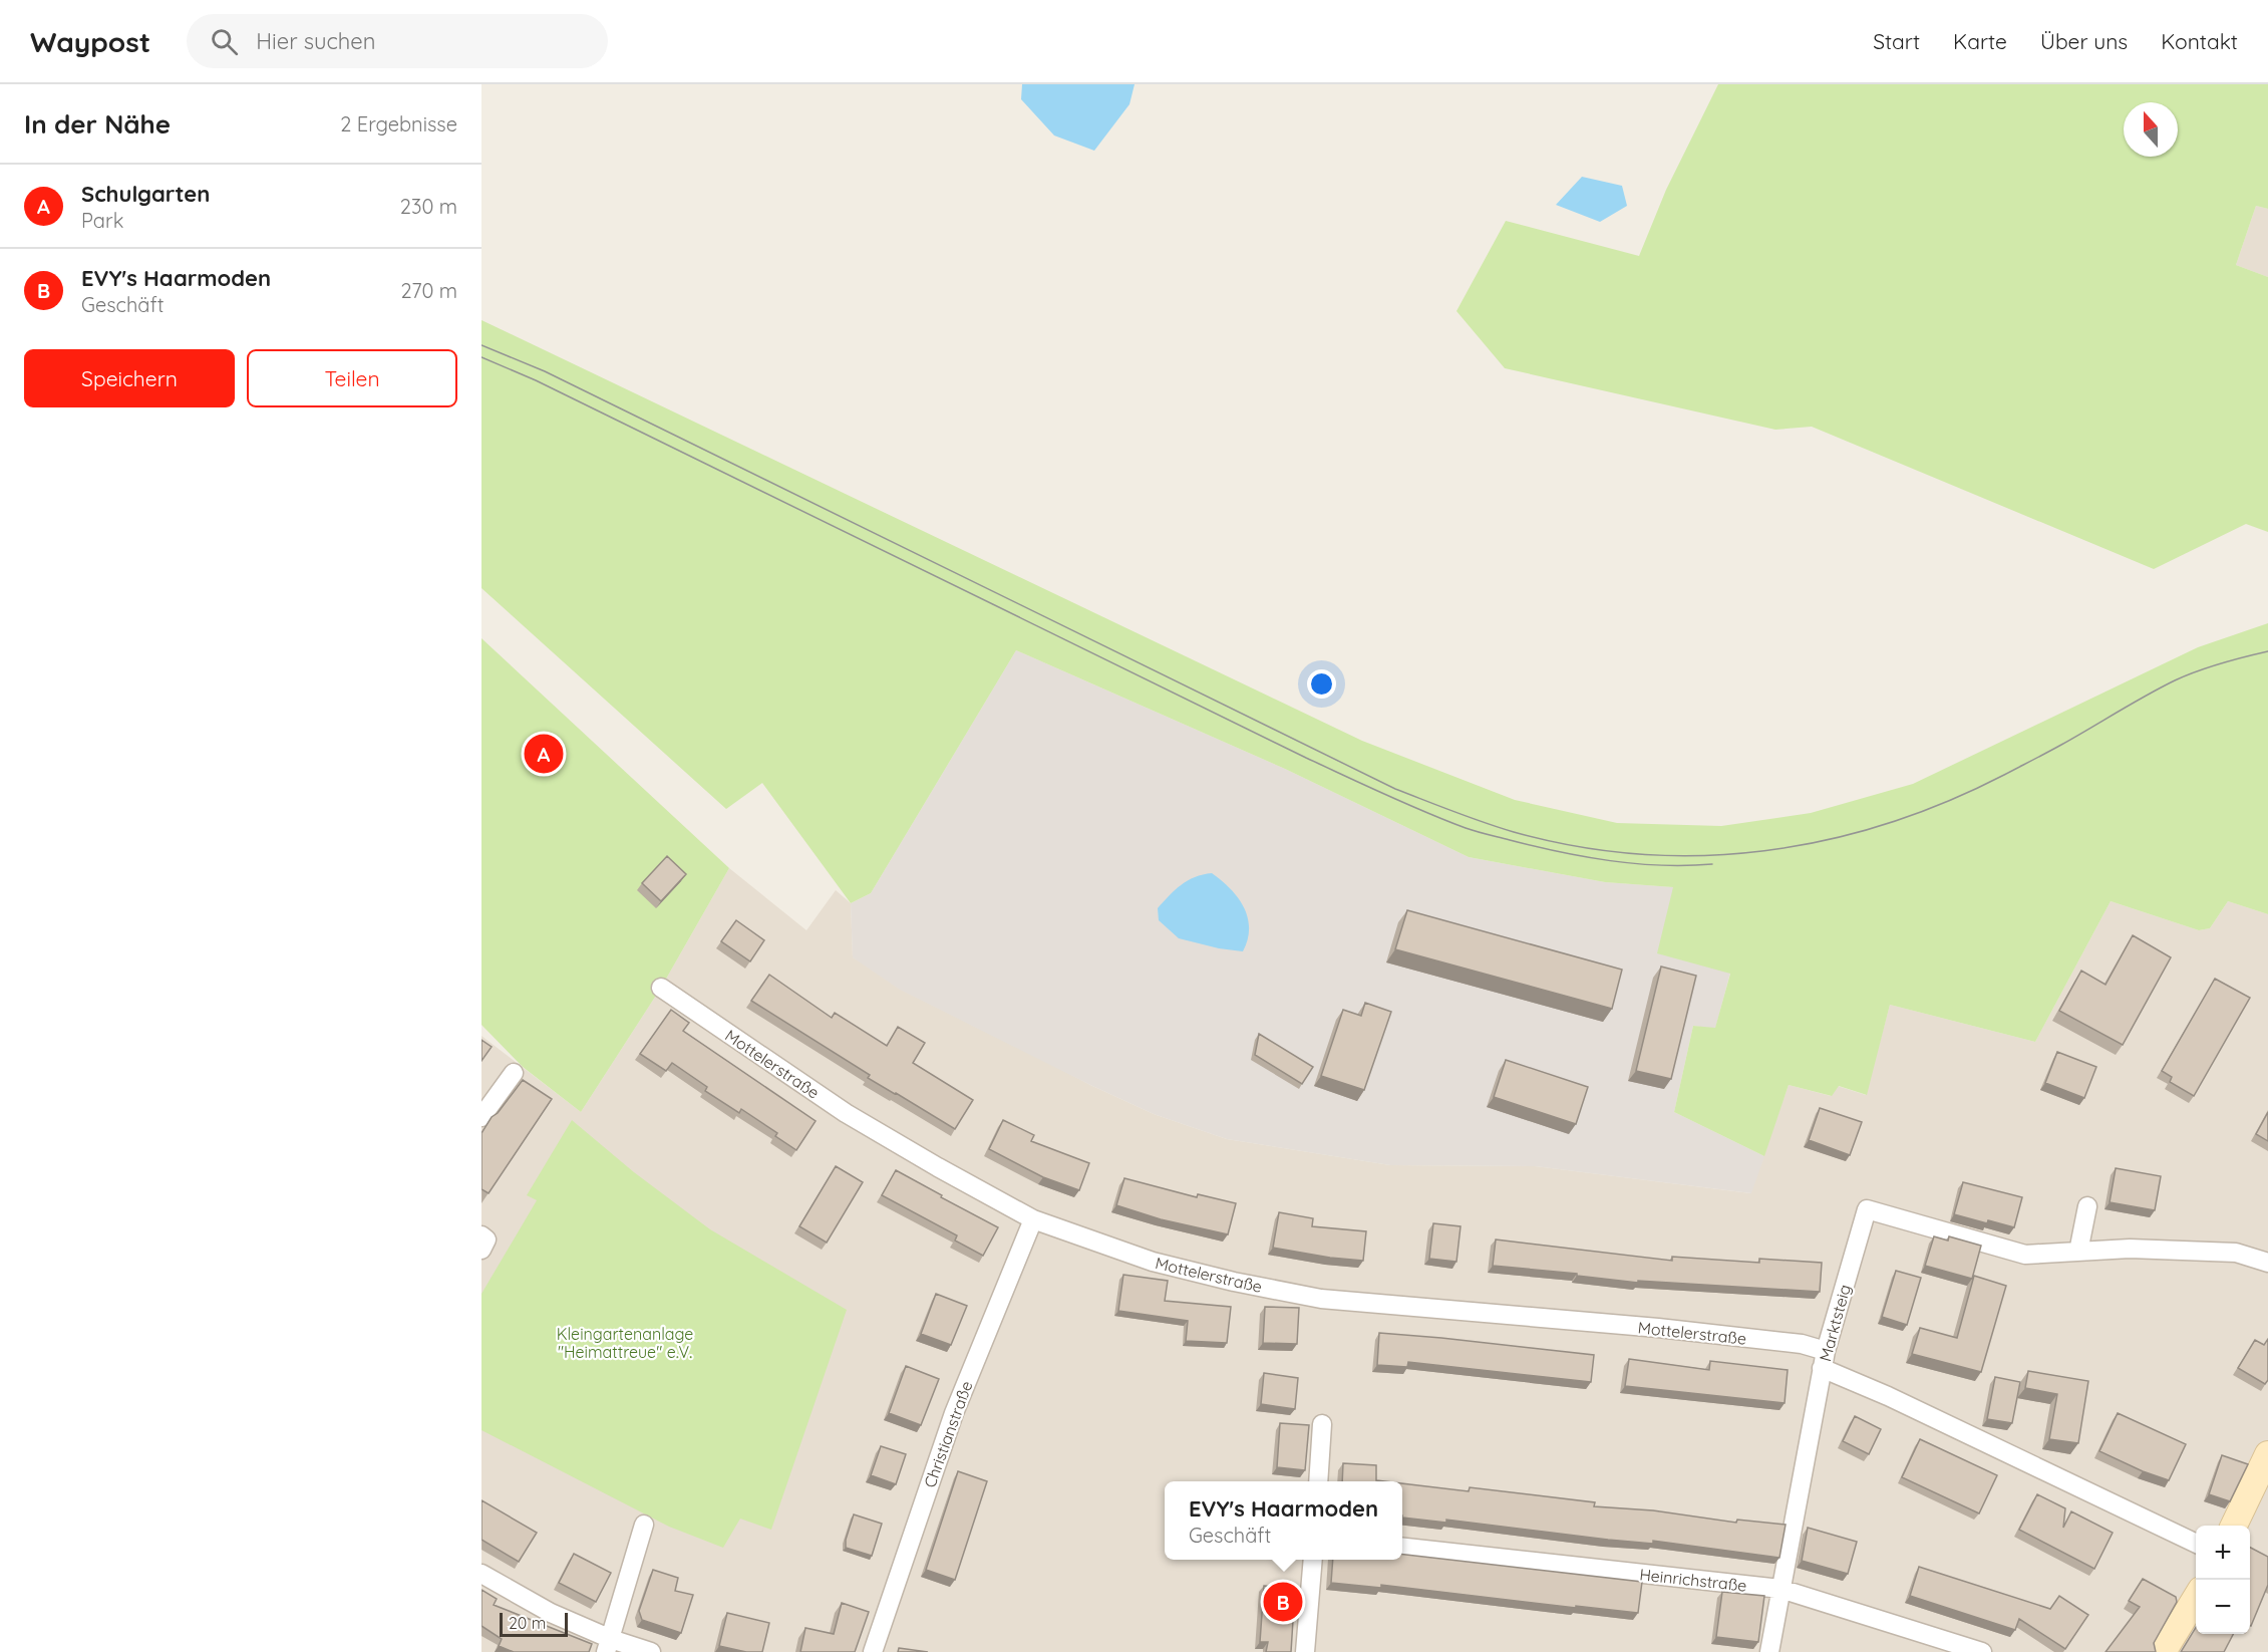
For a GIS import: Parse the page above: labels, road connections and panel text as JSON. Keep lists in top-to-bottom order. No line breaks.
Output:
{"streets":{"street":["Mottelerstraße","Marktsteig","Christianstraße","Heinrichstraße"]},"crossings":[["Mottelerstraße","Marktsteig"],["Mottelerstraße","Christianstraße"],["Marktsteig","Heinrichstraße"]],"parks":["Kleingartenanlage \"Heimattreue\" e.V."],"scale_bar":"20 m","north":"top","page":{"header":"Waypost","search":"Hier suchen","nav":["Start","Karte","Über uns","Kontakt"],"heading":["In der Nähe","2 Ergebnisse"],"list":[{"mark":"A","name":"Schulgarten","note":"Park","value":"230 m"},{"mark":"B","name":"EVY's Haarmoden","note":"Geschäft","value":"270 m"}],"buttons":["Speichern","Teilen"],"pins":["A","B"],"popup":["EVY's Haarmoden","Geschäft"],"map_buttons":["+","−"],"scale":"20 m"}}
